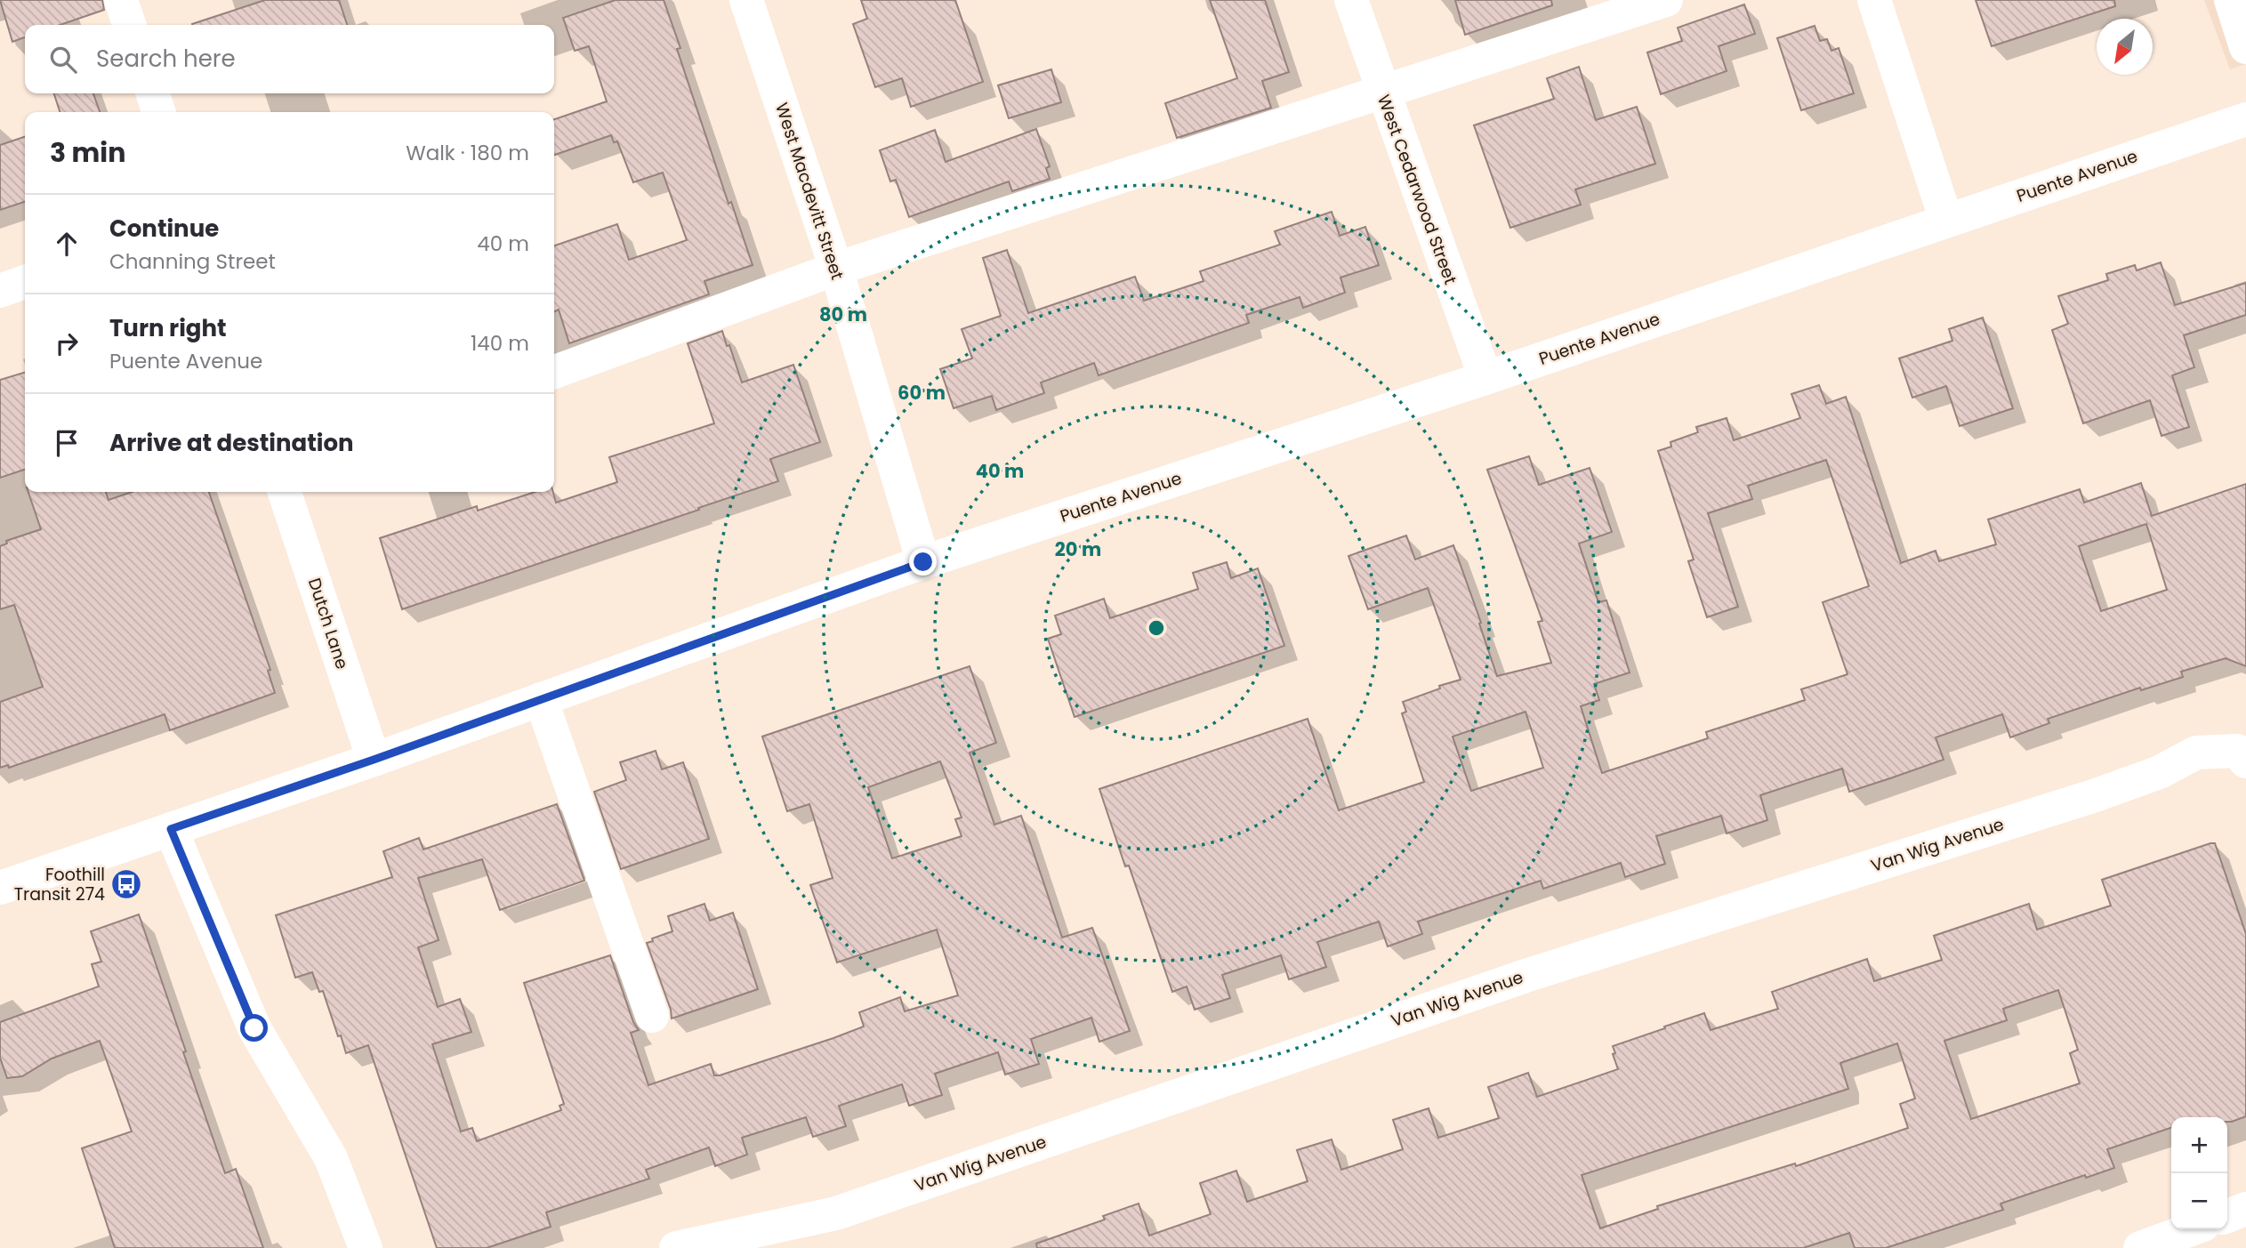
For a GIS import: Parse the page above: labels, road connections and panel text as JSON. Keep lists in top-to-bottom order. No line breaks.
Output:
{"streets":{"street":["Puente Avenue","West Cedarwood Street","West Macdevitt Street","Dutch Lane","Van Wig Avenue"]},"crossings":[["Puente Avenue","West Cedarwood Street"],["Puente Avenue","West Macdevitt Street"],["Puente Avenue","Dutch Lane"]],"places":{"bus stop":["Foothill Transit 274"]},"north":"bottom left","page":{"search":"Search here","heading":["3 min","Walk · 180 m"],"list":[["Continue","Channing Street","40 m"],["Turn right","Puente Avenue","140 m"],"Arrive at destination"],"map_buttons":["+","−"]},"rings":["80 m","60 m","40 m","20 m"]}
